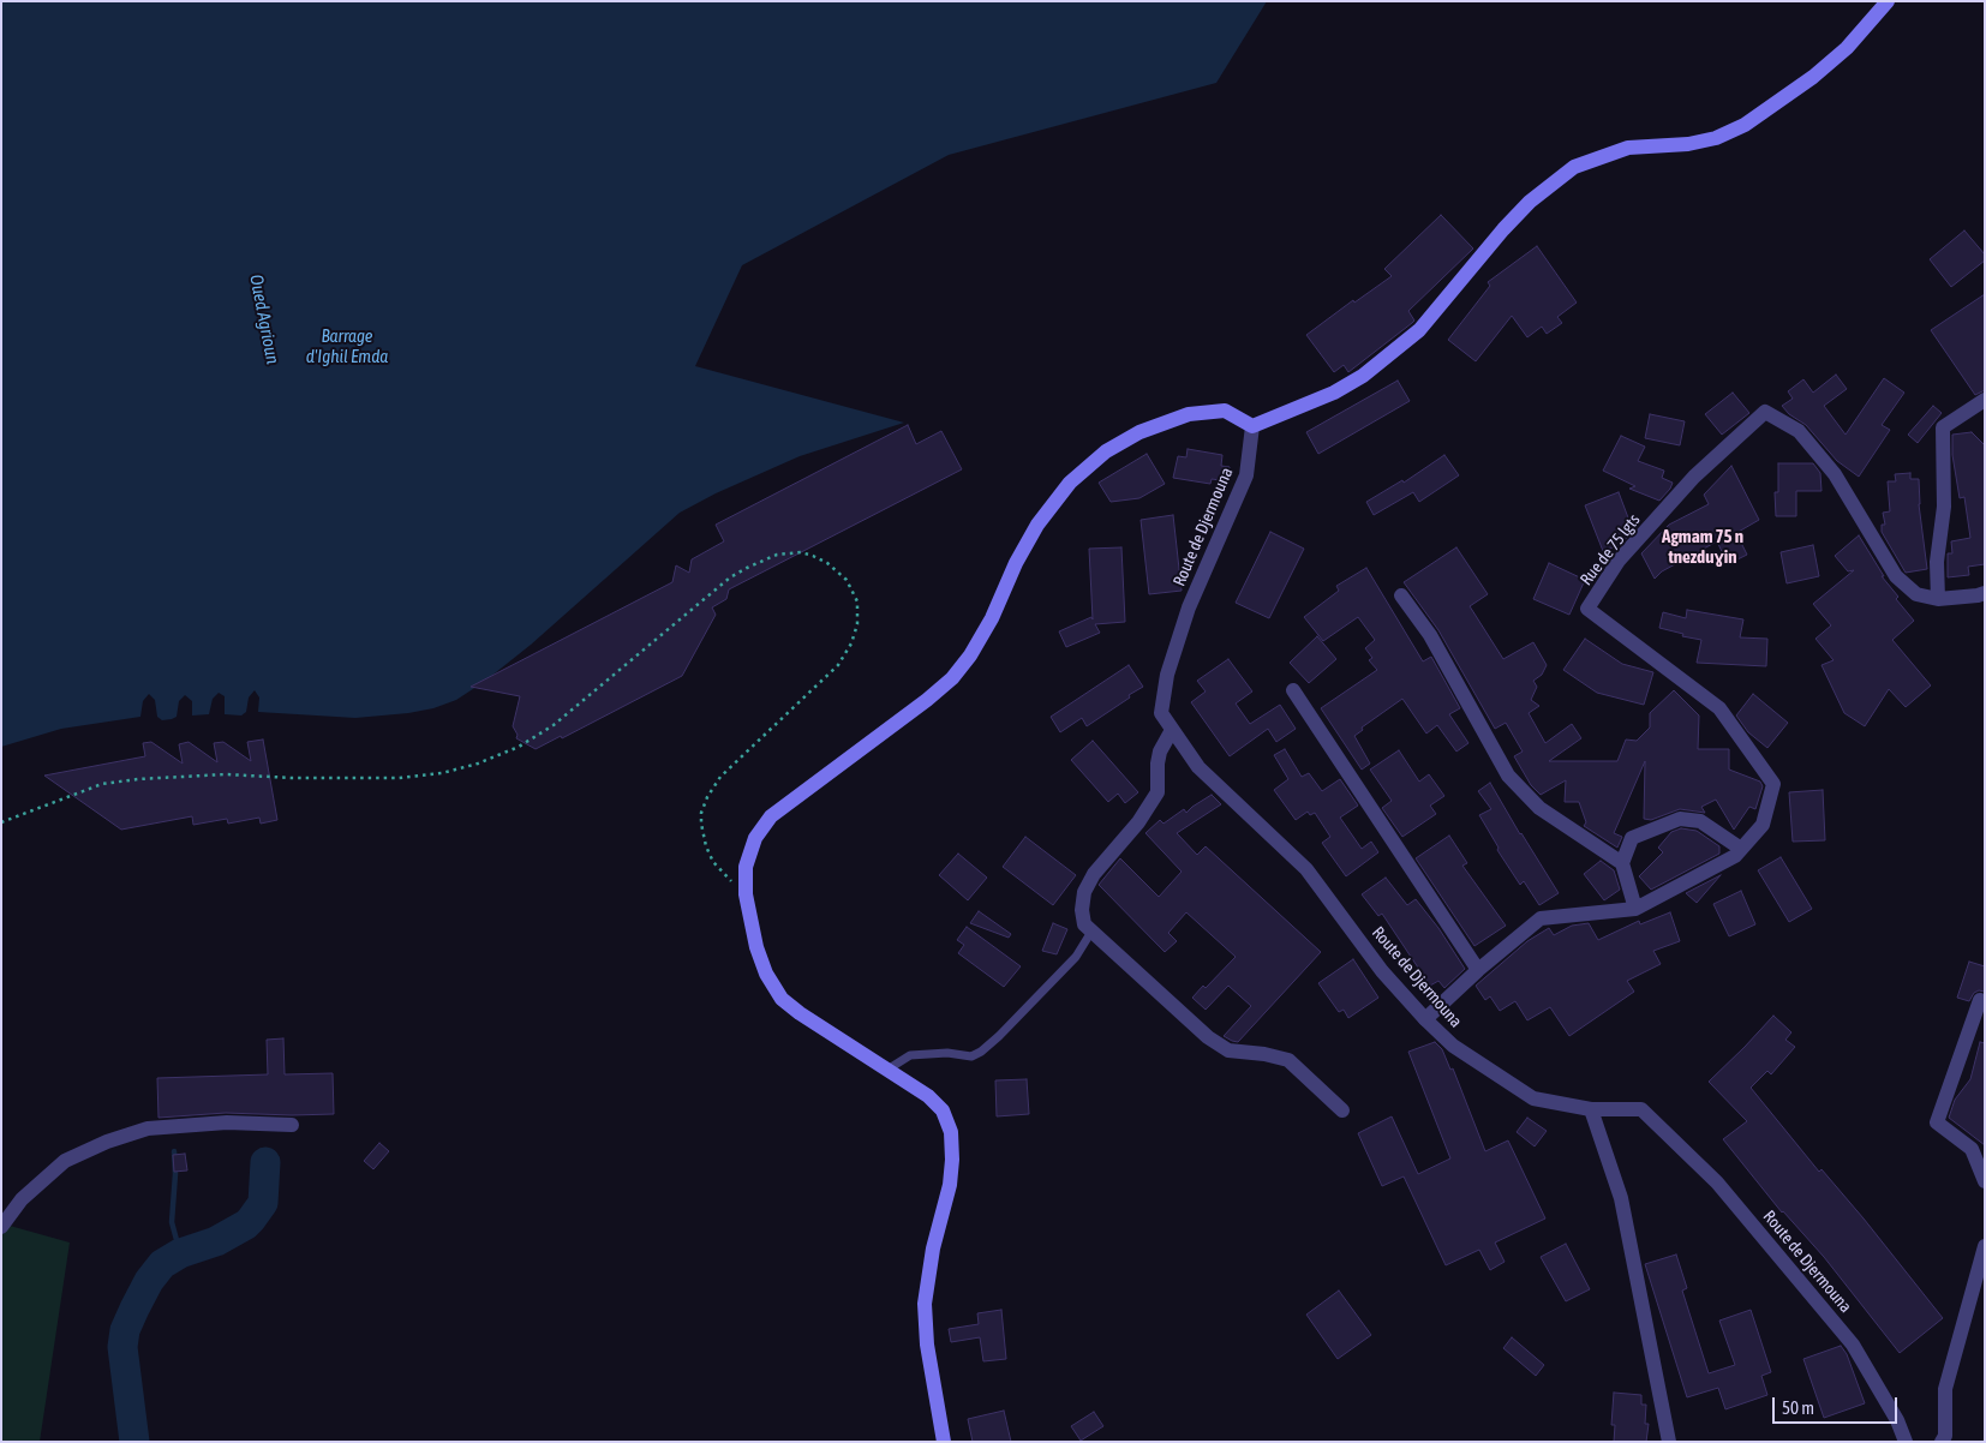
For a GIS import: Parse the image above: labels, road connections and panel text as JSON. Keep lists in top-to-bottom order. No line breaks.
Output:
{"streets":{"street":["Route de Djermouna","Rue de 75 lgts"]},"crossings":[["Route de Djermouna","Rue de 75 lgts"]],"districts":["Agmam 75 n tnezduɣin"],"water":["Oued Agrioun","Barrage d'Ighil Emda"],"scale_bar":"50 m"}
